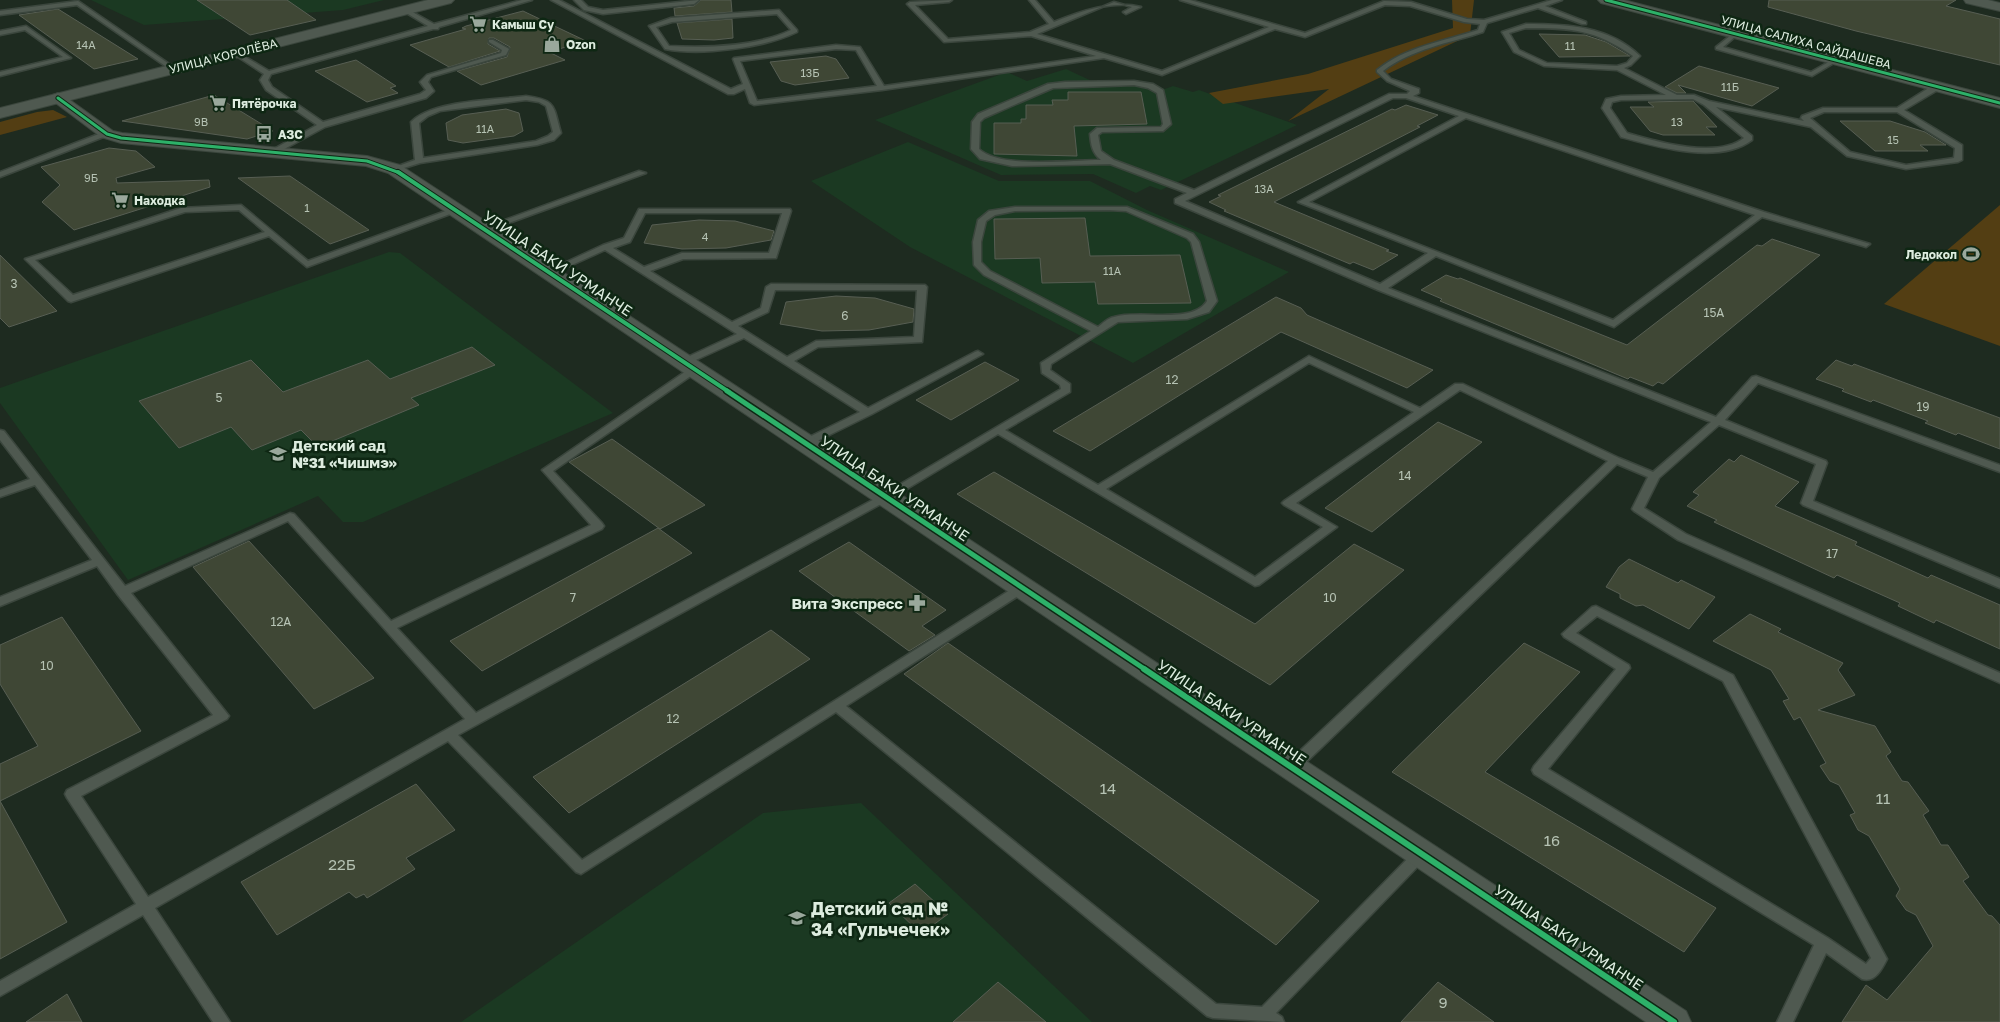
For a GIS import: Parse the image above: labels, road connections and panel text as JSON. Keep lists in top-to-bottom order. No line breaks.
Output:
{"streets":{"street":["УЛИЦА САЛИХА САЙДАШЕВА","УЛИЦА КОРОЛЁВА","УЛИЦА БАКИ УРМАНЧЕ"]},"crossings":[["УЛИЦА КОРОЛЁВА","УЛИЦА БАКИ УРМАНЧЕ"]],"places":{"supermarket":["Камыш Су","Пятёрочка","Находка"],"shop":["Ozon"],"bus stop":["АЗС"],"sports":["Ледокол"],"school or university":["Детский сад №31 «Чишмэ»","Детский сад № 34 «Гульчечек»"],"pharmacy":["Вита Экспресс"]},"house_numbers":["14А","11","13Б","11Б","9В","13","11А","15","9Б","13А","1","4","11А","3","15А","6","12","5","19","14","17","7","10","12А","10","12","14","11","16","22Б","9"]}
